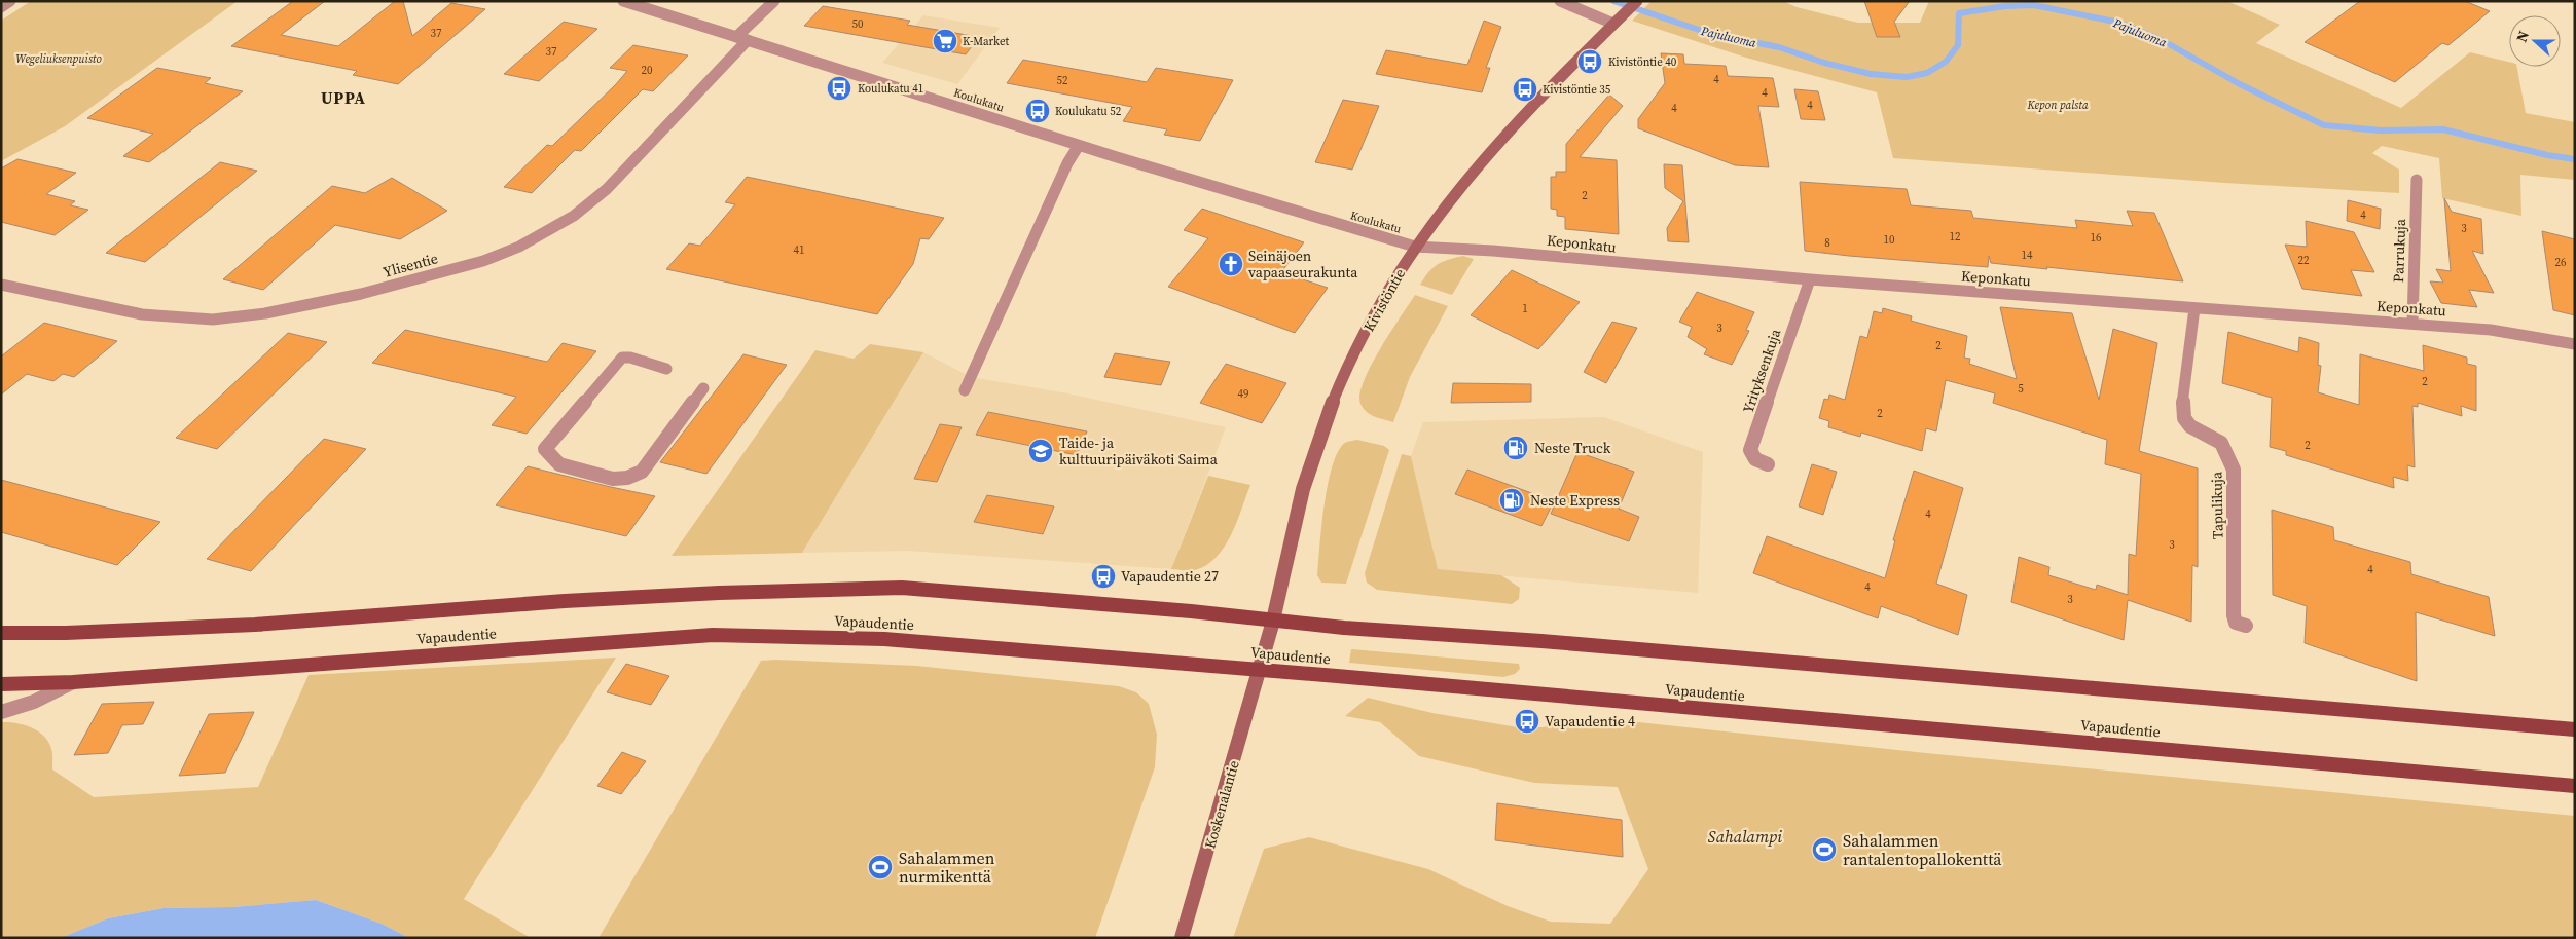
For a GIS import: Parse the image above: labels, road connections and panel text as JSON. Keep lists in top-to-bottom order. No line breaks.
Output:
{"streets":{"main road":["Kivistöntie","Vapaudentie","Koskenalantie"],"street":["Koulukatu","Keponkatu","Parrukuja","Ylisentie","Yrityksenkuja","Tapulikuja"]},"crossings":[["Koulukatu","Keponkatu"],["Koulukatu","Ylisentie"],["Koulukatu","Kivistöntie"],["Keponkatu","Parrukuja"],["Keponkatu","Kivistöntie"],["Keponkatu","Yrityksenkuja"],["Keponkatu","Tapulikuja"],["Kivistöntie","Vapaudentie"],["Kivistöntie","Koskenalantie"],["Vapaudentie","Koskenalantie"]],"districts":["UPPA"],"water":["Pajuluoma"],"parks":["Wegeliuksenpuisto","Kepon palsta","Sahalampi"],"places":{"supermarket":["K-Market"],"bus stop":["Kivistöntie 40","Koulukatu 41","Kivistöntie 35","Koulukatu 52","Vapaudentie 27","Vapaudentie 4"],"church":["Seinäjoen vapaaseurakunta"],"fuel station":["Neste Truck","Neste Express"],"school or university":["Taide- ja kulttuuripäiväkoti Saima"],"sports":["Sahalammen rantalentopallokenttä","Sahalammen nurmikenttä"]},"house_numbers":["50","37","37","20","4","52","4","4","4","2","4","3","12","16","10","8","41","14","22","26","1","3","2","2","5","49","2","2","4","3","4","4","3"],"north":"left"}
